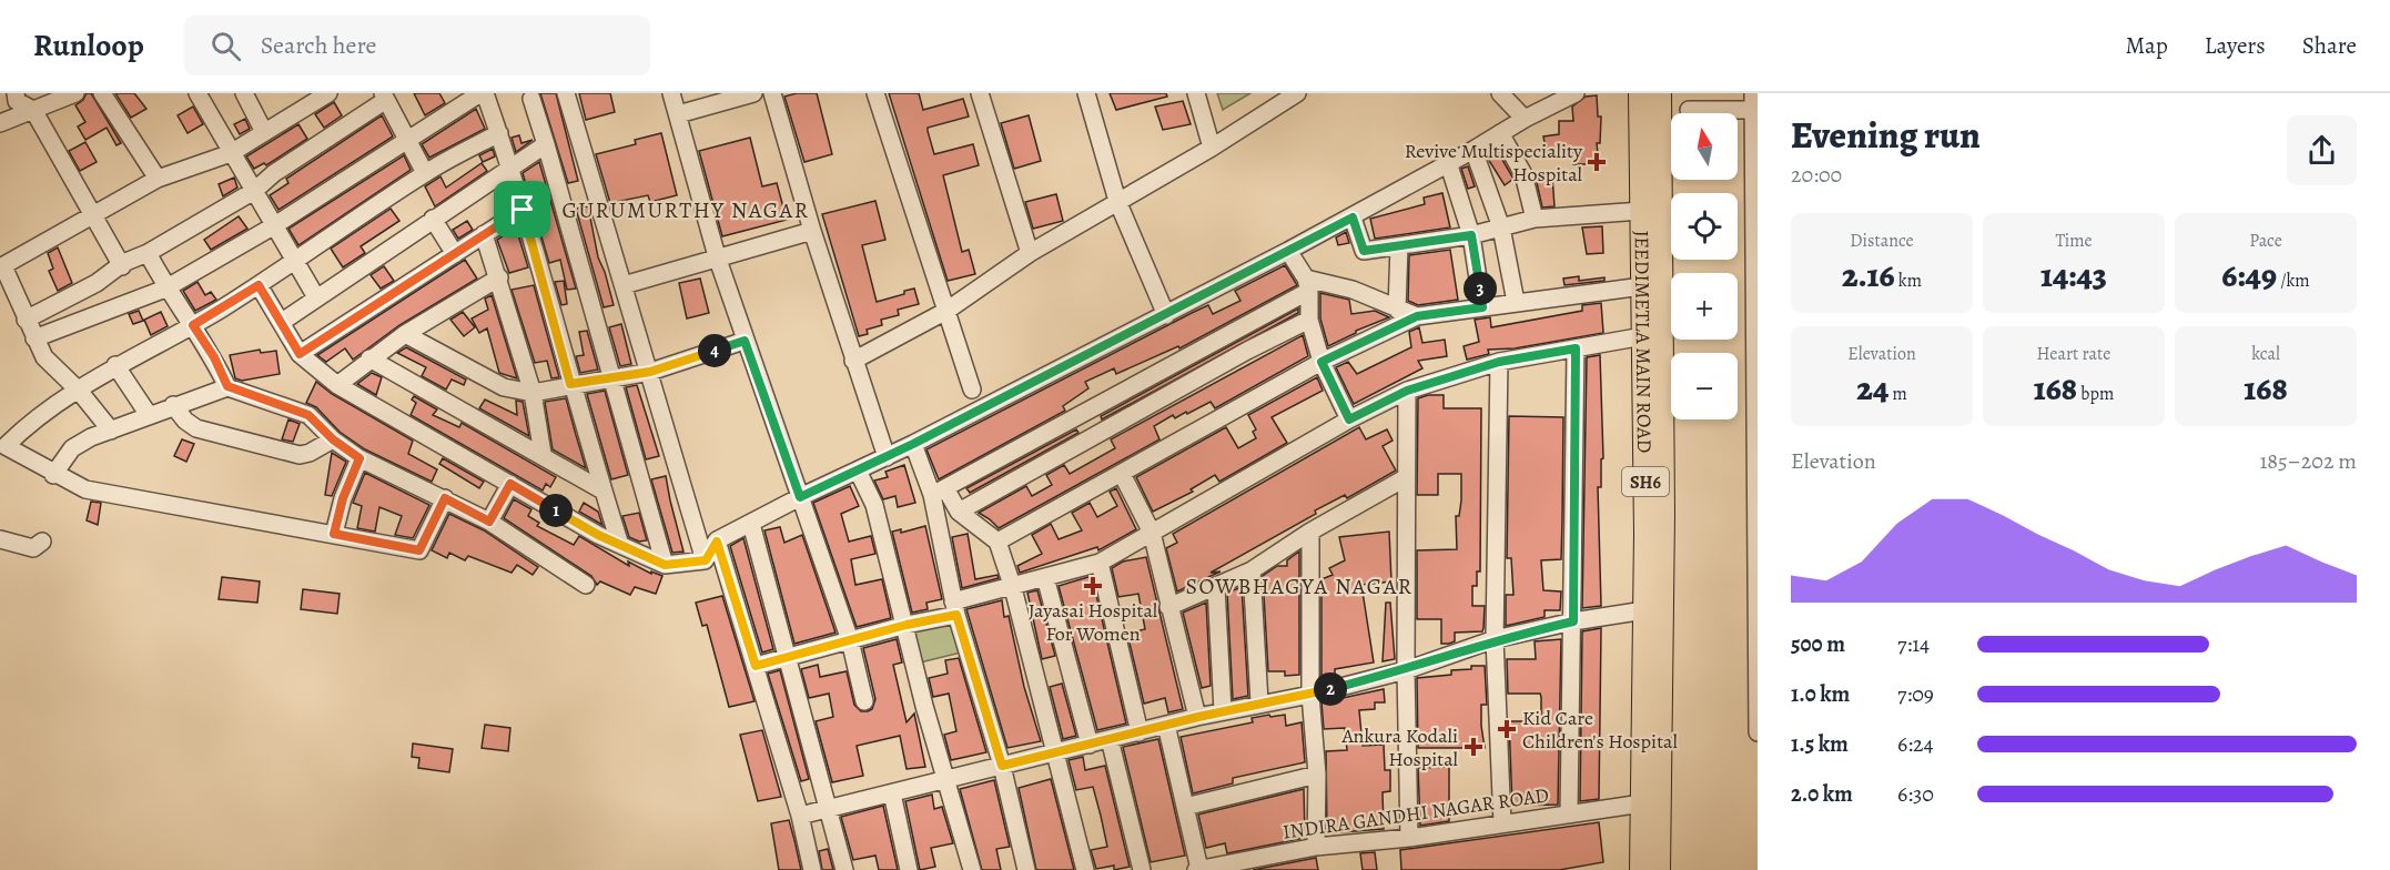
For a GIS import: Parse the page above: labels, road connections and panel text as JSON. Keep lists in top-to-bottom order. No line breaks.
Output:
{"streets":{"main road":["JEEDIMETLA MAIN ROAD","SH6"],"street":["INDIRA GANDHI NAGAR ROAD"]},"crossings":[["JEEDIMETLA MAIN ROAD","INDIRA GANDHI NAGAR ROAD"]],"districts":["GURUMURTHY NAGAR","SOWBHAGYA NAGAR"],"places":{"health":["Revive Multispeciality Hospital","Jayasai Hospital For Women","Kid Care Children's Hospital","Ankura Kodali Hospital"]},"north":"top","page":{"header":"Runloop","search":"Search here","nav":["Map","Layers","Share"],"heading":["Evening run","20:00"],"map_buttons":["+","−"],"stats":[["Distance","2.16 km"],["Time","14:43"],["Pace","6:49 /km"],["Elevation","24 m"],["Heart rate","168 bpm"],["kcal","168"]],"pins":["3","4","1","2"],"chart":["Elevation","185–202 m"],"list":[{"name":"500 m","note":"7:14"},{"name":"1.0 km","note":"7:09"},{"name":"1.5 km","note":"6:24"},{"name":"2.0 km","note":"6:30"}]}}
